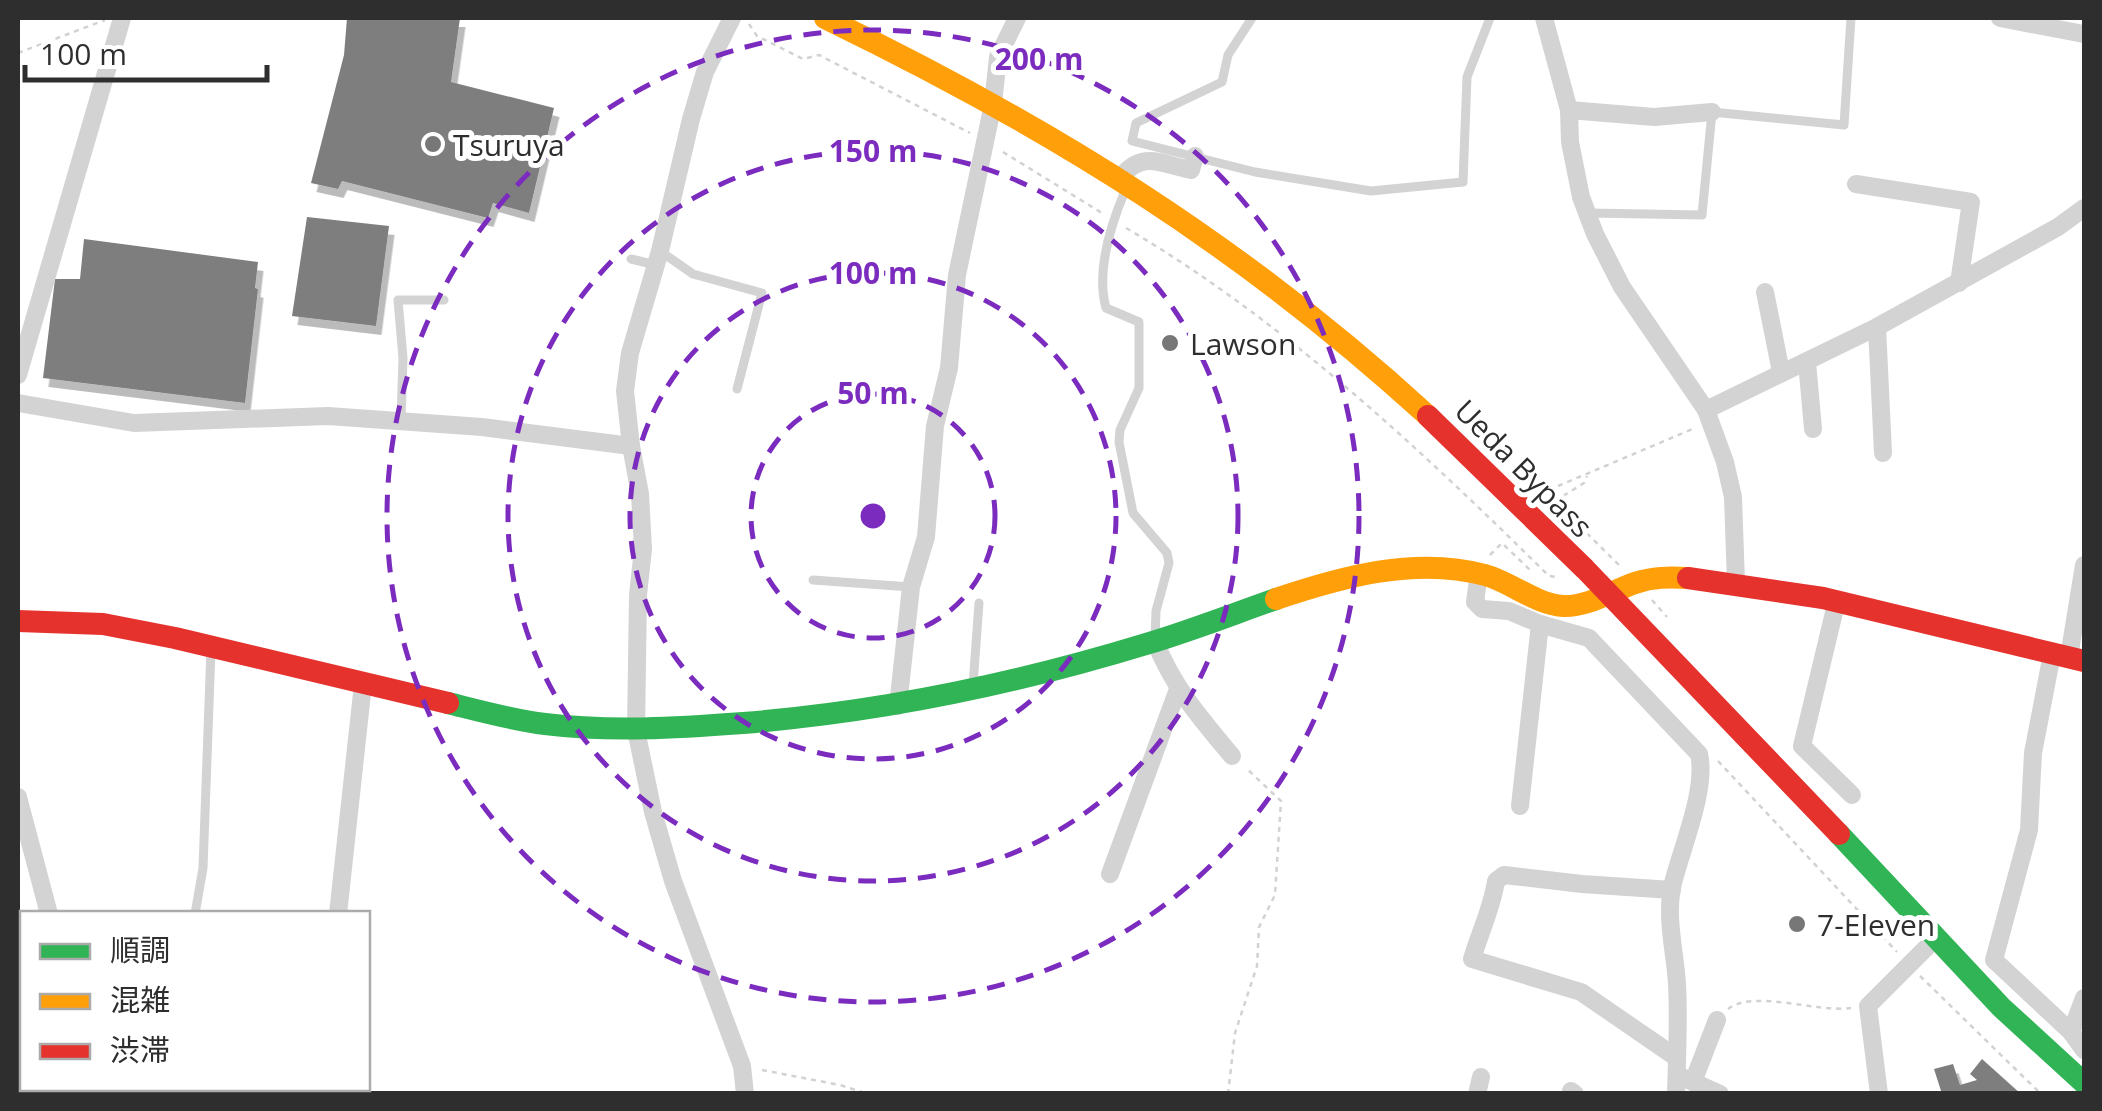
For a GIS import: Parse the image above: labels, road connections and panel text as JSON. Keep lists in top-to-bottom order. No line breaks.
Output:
{"streets":{"main road":["Ueda Bypass"]},"places":["Tsuruya","Lawson","7-Eleven"],"legend":["順調","混雑","渋滞"],"scale_bar":"100 m","rings":["200 m","150 m","100 m","50 m"]}
